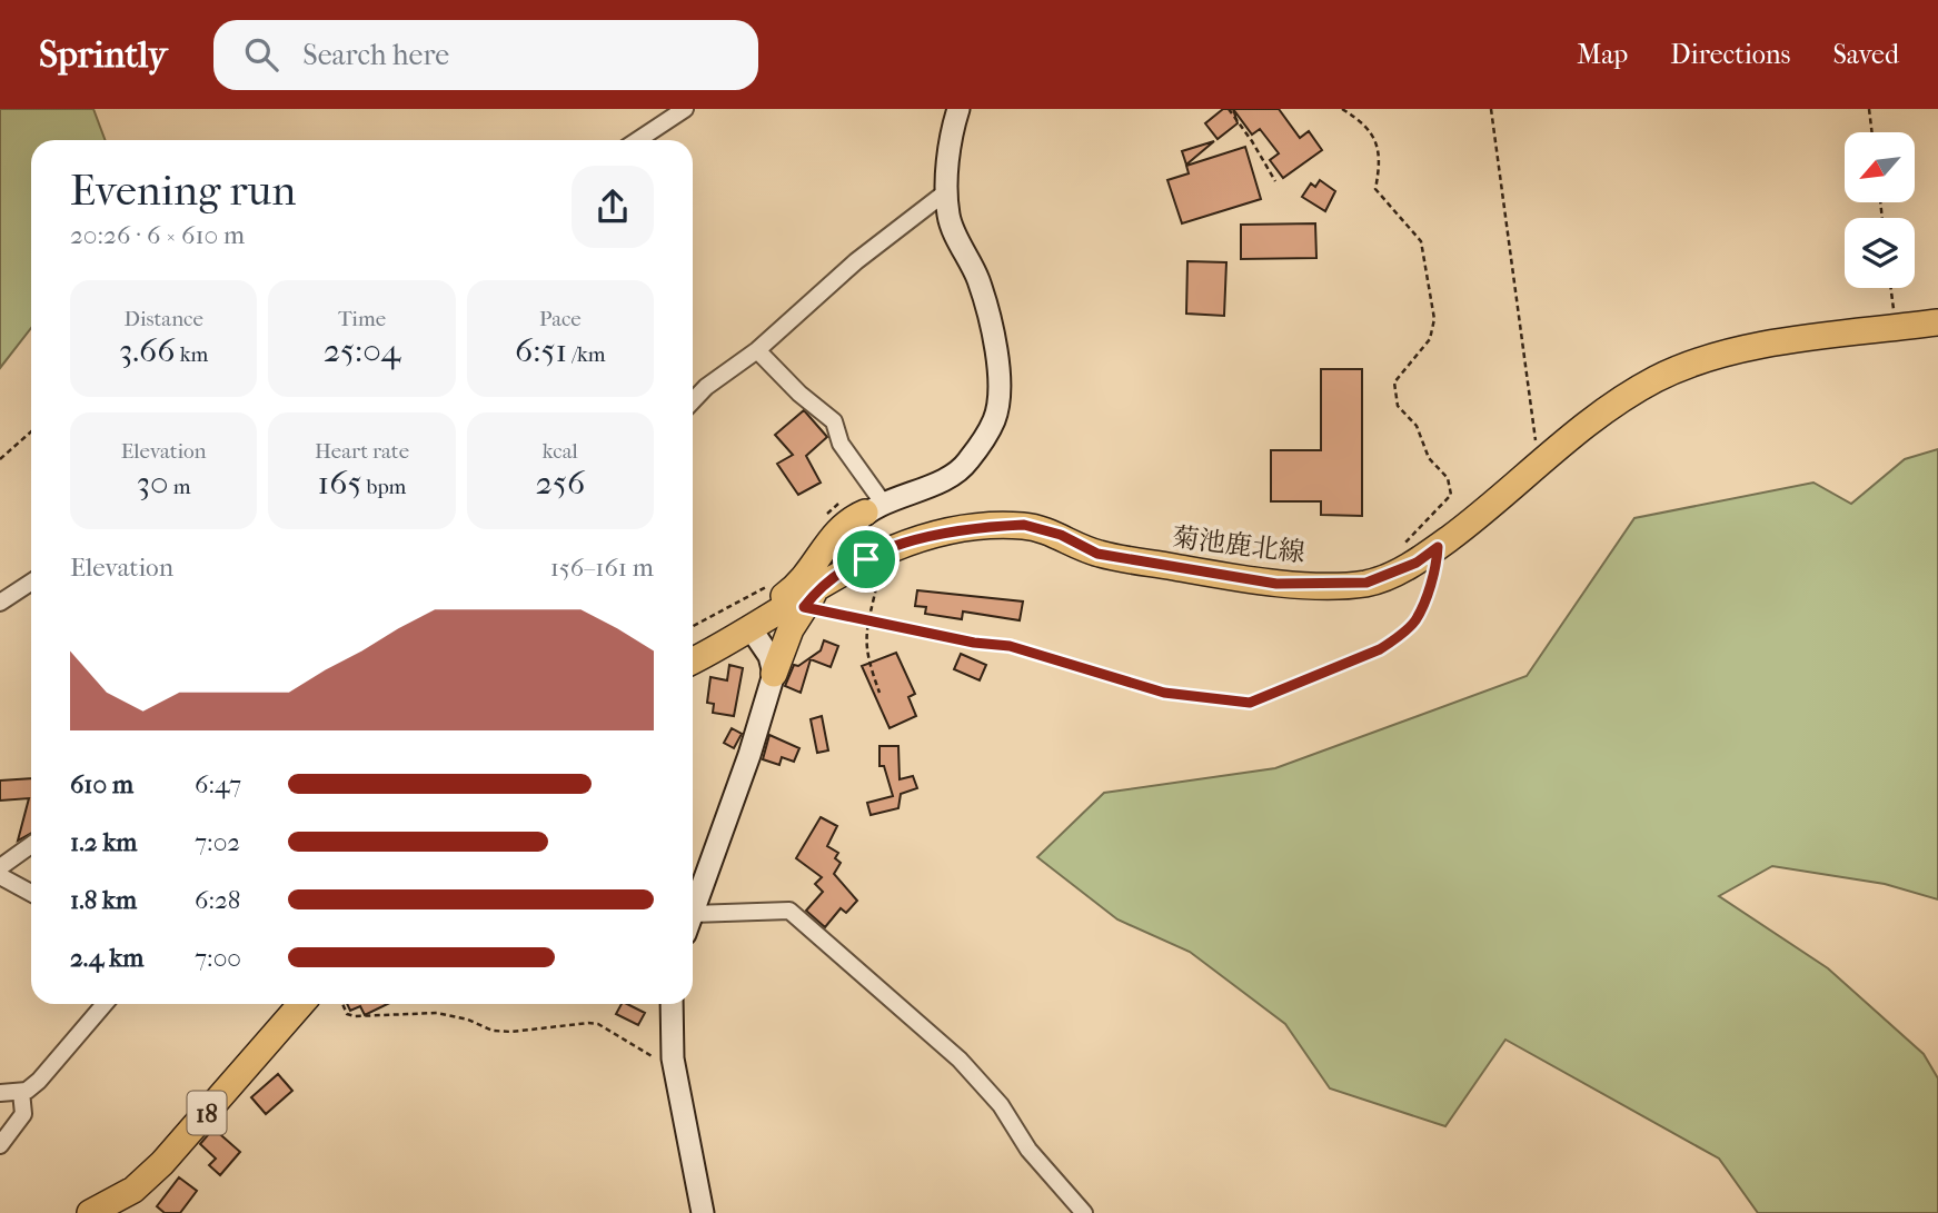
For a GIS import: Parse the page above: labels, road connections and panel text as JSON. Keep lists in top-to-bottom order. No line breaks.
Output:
{"streets":{"main road":["菊池鹿北線","18"]},"north":"bottom left","page":{"header":"Sprintly","search":"Search here","nav":["Map","Directions","Saved"],"heading":["Evening run","20:26 · 6 × 610 m"],"stats":[["Distance","3.66 km"],["Time","25:04"],["Pace","6:51 /km"],["Elevation","30 m"],["Heart rate","165 bpm"],["kcal","256"]],"chart":["Elevation","156–161 m"],"list":[{"name":"610 m","note":"6:47"},{"name":"1.2 km","note":"7:02"},{"name":"1.8 km","note":"6:28"},{"name":"2.4 km","note":"7:00"}]}}
